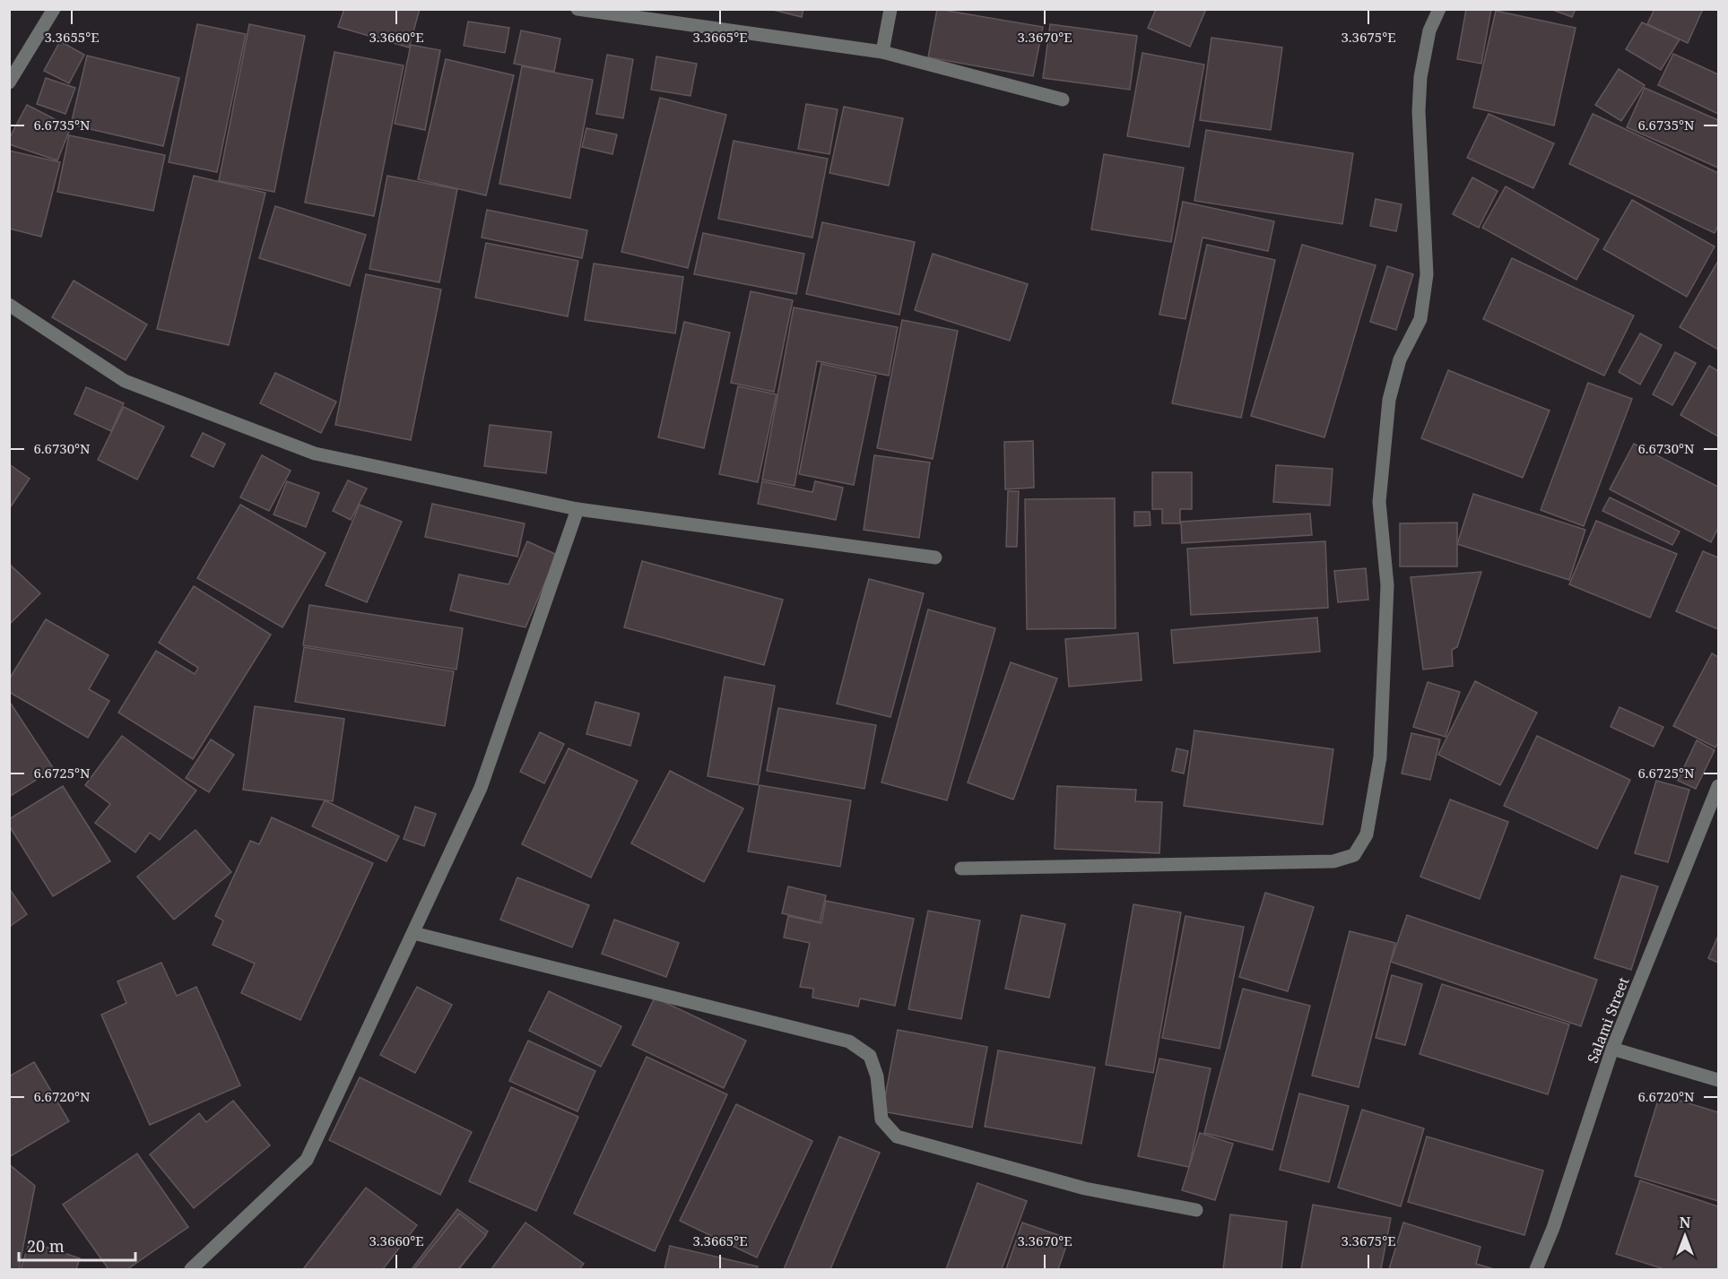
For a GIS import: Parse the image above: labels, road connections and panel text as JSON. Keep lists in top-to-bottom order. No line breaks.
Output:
{"streets":{"street":["Salami Street"]},"scale_bar":"20 m","north":"top","coordinates":["3.3655°E","3.3660°E","3.3665°E","3.3670°E","3.3675°E","6.6735°N","6.6730°N","6.6725°N","6.6720°N"]}
